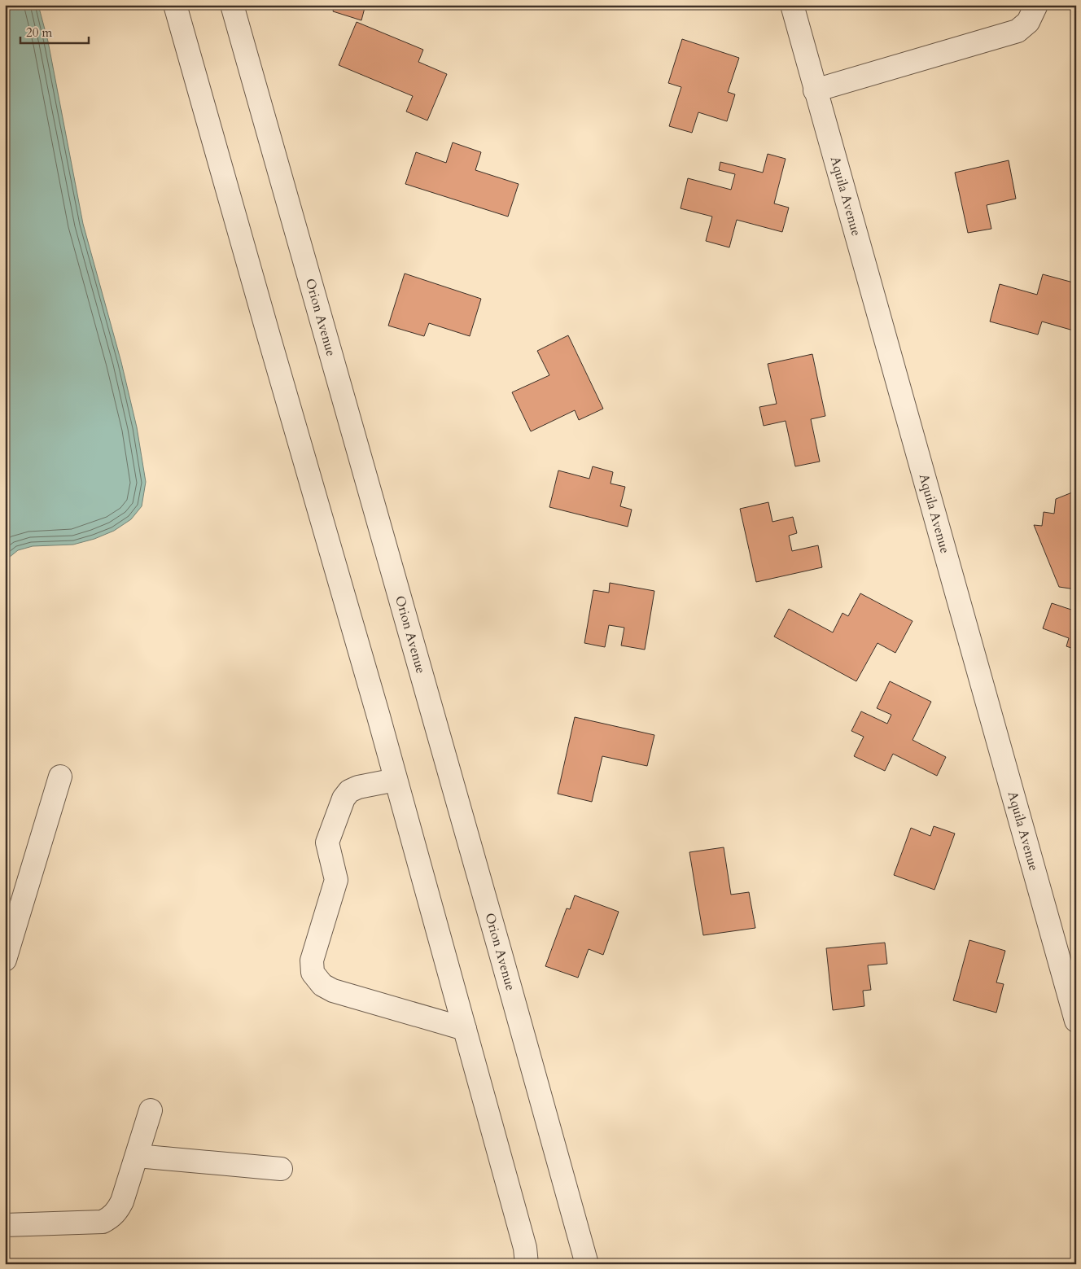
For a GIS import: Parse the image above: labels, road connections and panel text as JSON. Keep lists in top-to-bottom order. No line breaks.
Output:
{"streets":{"street":["Aquila Avenue","Orion Avenue"]},"scale_bar":"20 m"}
